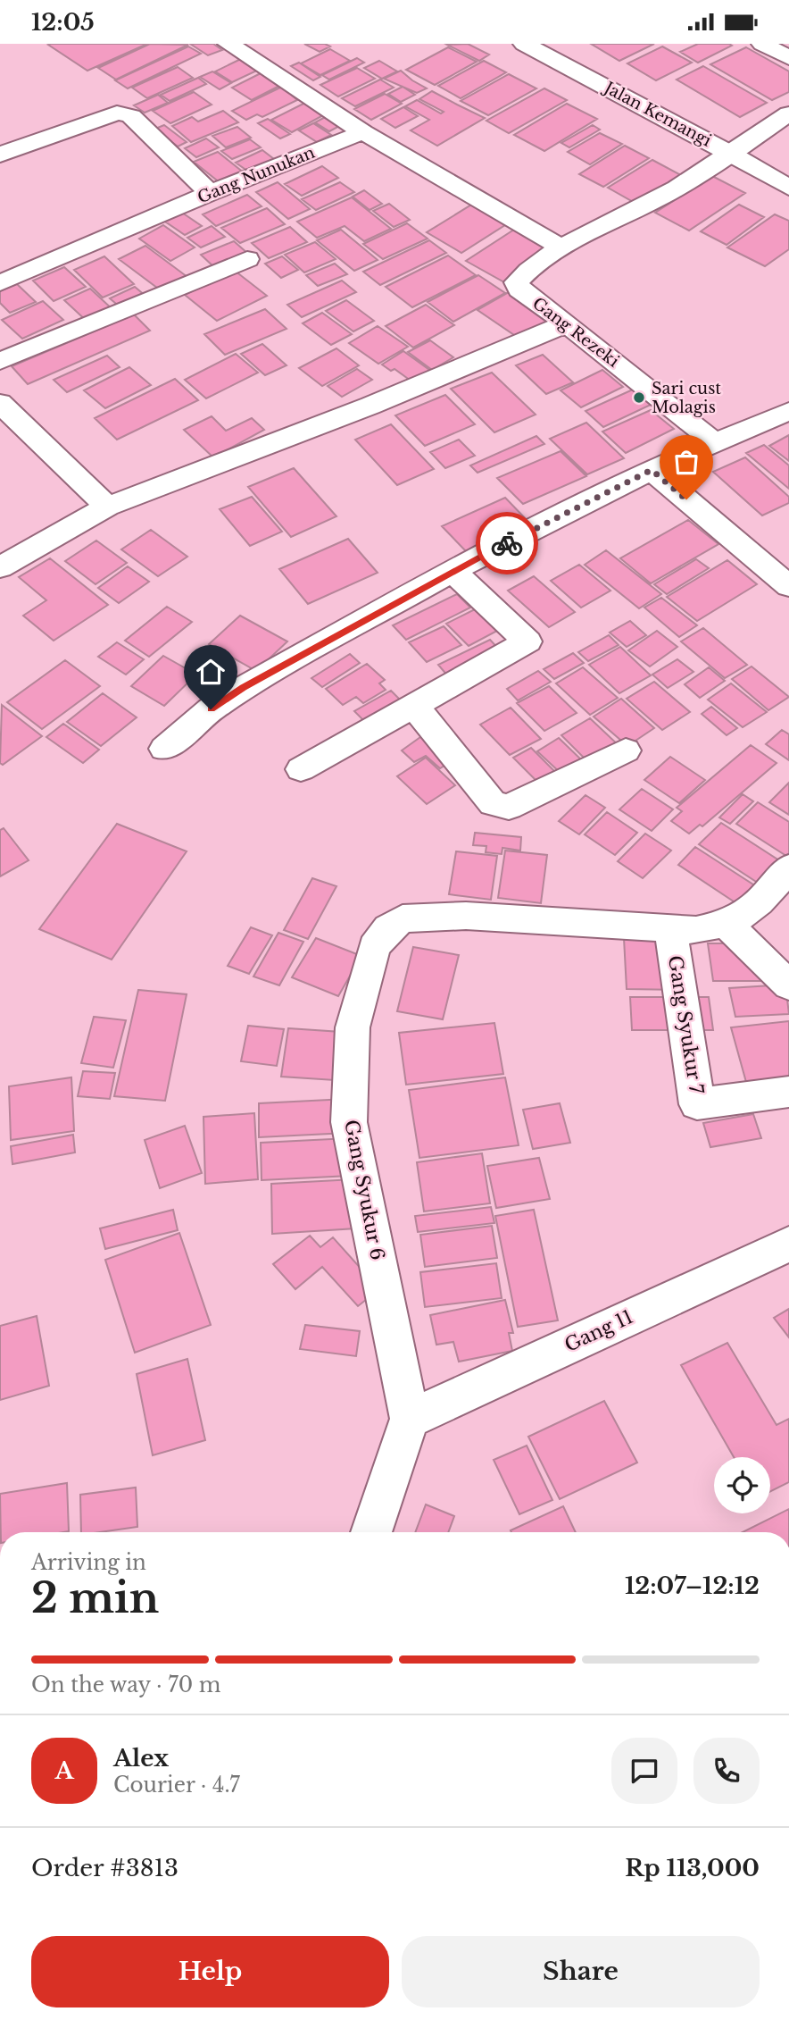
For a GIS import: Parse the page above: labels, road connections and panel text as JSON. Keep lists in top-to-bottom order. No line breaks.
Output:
{"streets":{"street":["Jalan Kemangi","Gang Nunukan","Gang Rezeki","Gang Syukur 7","Gang Syukur 6","Gang 11"]},"crossings":[["Jalan Kemangi","Gang Rezeki"],["Gang Syukur 7","Gang Syukur 6"],["Gang Syukur 6","Gang 11"]],"places":["Sari cust Molagis"],"page":{"status":"12:05","heading":["2 min","Arriving in","12:07–12:12"],"panel":["Alex","Courier · 4.7","Order #3813","Rp 113,000"],"bar":"On the way · 70 m","round":"A","buttons":["Help","Share"]}}
